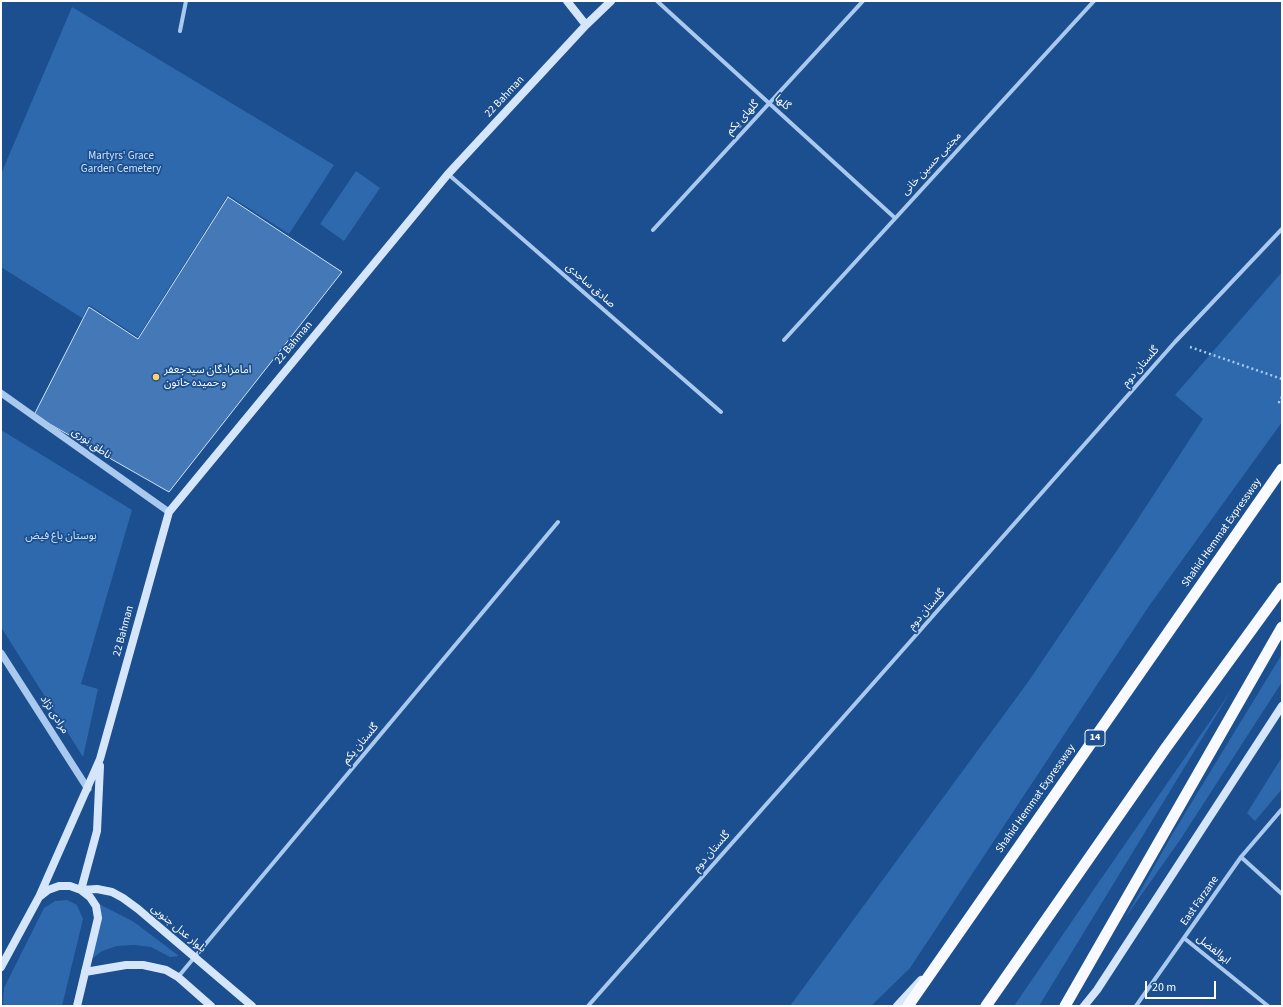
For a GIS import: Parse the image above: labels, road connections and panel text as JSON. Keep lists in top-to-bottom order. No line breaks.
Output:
{"streets":{"highway":["Shahid Hemmat Expressway","14"],"main road":["22 Bahman","بلوار عدل جنوبی"],"street":["گلها","گلهای یکم","مجتبی حسین خانی","صادق ساجدی","گلستان دوم","ناطق نوری","مرادی نژاد","گلستان یکم","East Farzane","ابوالفضل"]},"crossings":[["22 Bahman","صادق ساجدی"],["22 Bahman","ناطق نوری"],["22 Bahman","مرادی نژاد"],["22 Bahman","بلوار عدل جنوبی"],["گلها","گلهای یکم"],["گلها","مجتبی حسین خانی"],["گلستان یکم","بلوار عدل جنوبی"],["East Farzane","ابوالفضل"]],"parks":["Martyrs' Grace Garden Cemetery","بوستان باغ فیض"],"places":["امامزادگان سیدجعفر و حمیده خاتون"],"scale_bar":"20 m"}
